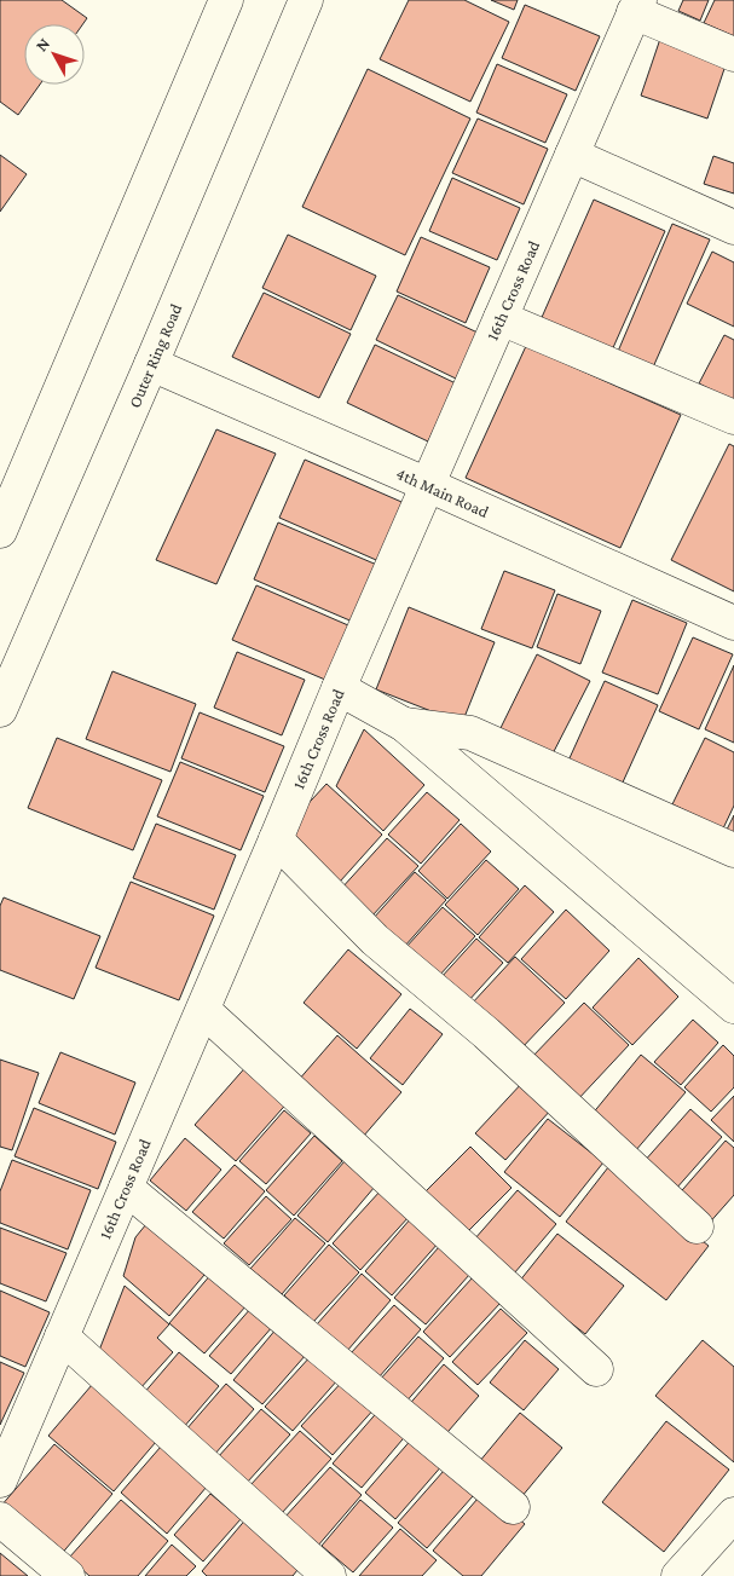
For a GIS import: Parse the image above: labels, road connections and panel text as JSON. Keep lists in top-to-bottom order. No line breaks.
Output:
{"streets":{"main road":["16th Cross Road","Outer Ring Road","4th Main Road"]},"crossings":[["16th Cross Road","4th Main Road"],["Outer Ring Road","4th Main Road"]],"north":"top left"}
